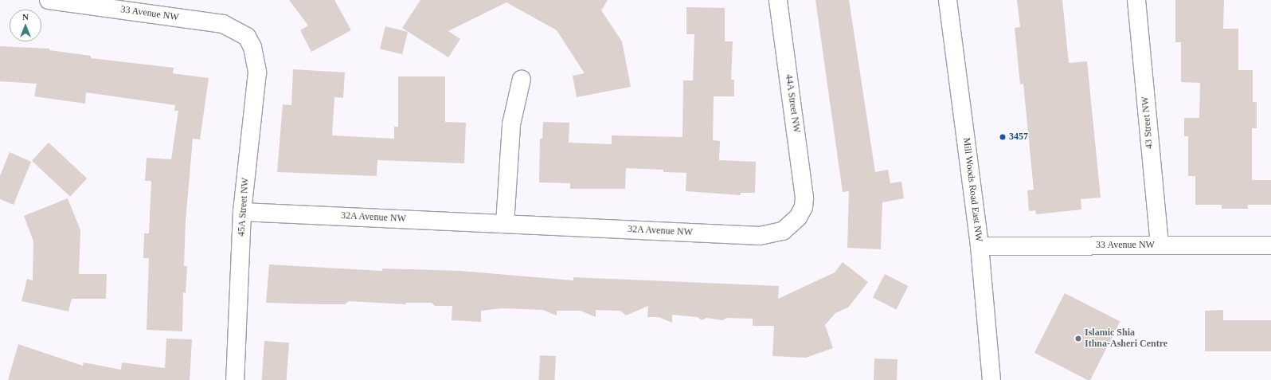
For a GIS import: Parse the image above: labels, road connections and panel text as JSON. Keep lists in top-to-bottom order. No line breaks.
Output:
{"streets":{"street":["33 Avenue NW","44A Street NW","43 Street NW","Mill Woods Road East NW","45A Street NW","32A Avenue NW"]},"crossings":[["33 Avenue NW","43 Street NW"],["33 Avenue NW","Mill Woods Road East NW"],["33 Avenue NW","45A Street NW"],["44A Street NW","32A Avenue NW"],["45A Street NW","32A Avenue NW"]],"places":["3457","Islamic Shia Ithna-Asheri Centre"],"north":"top"}
